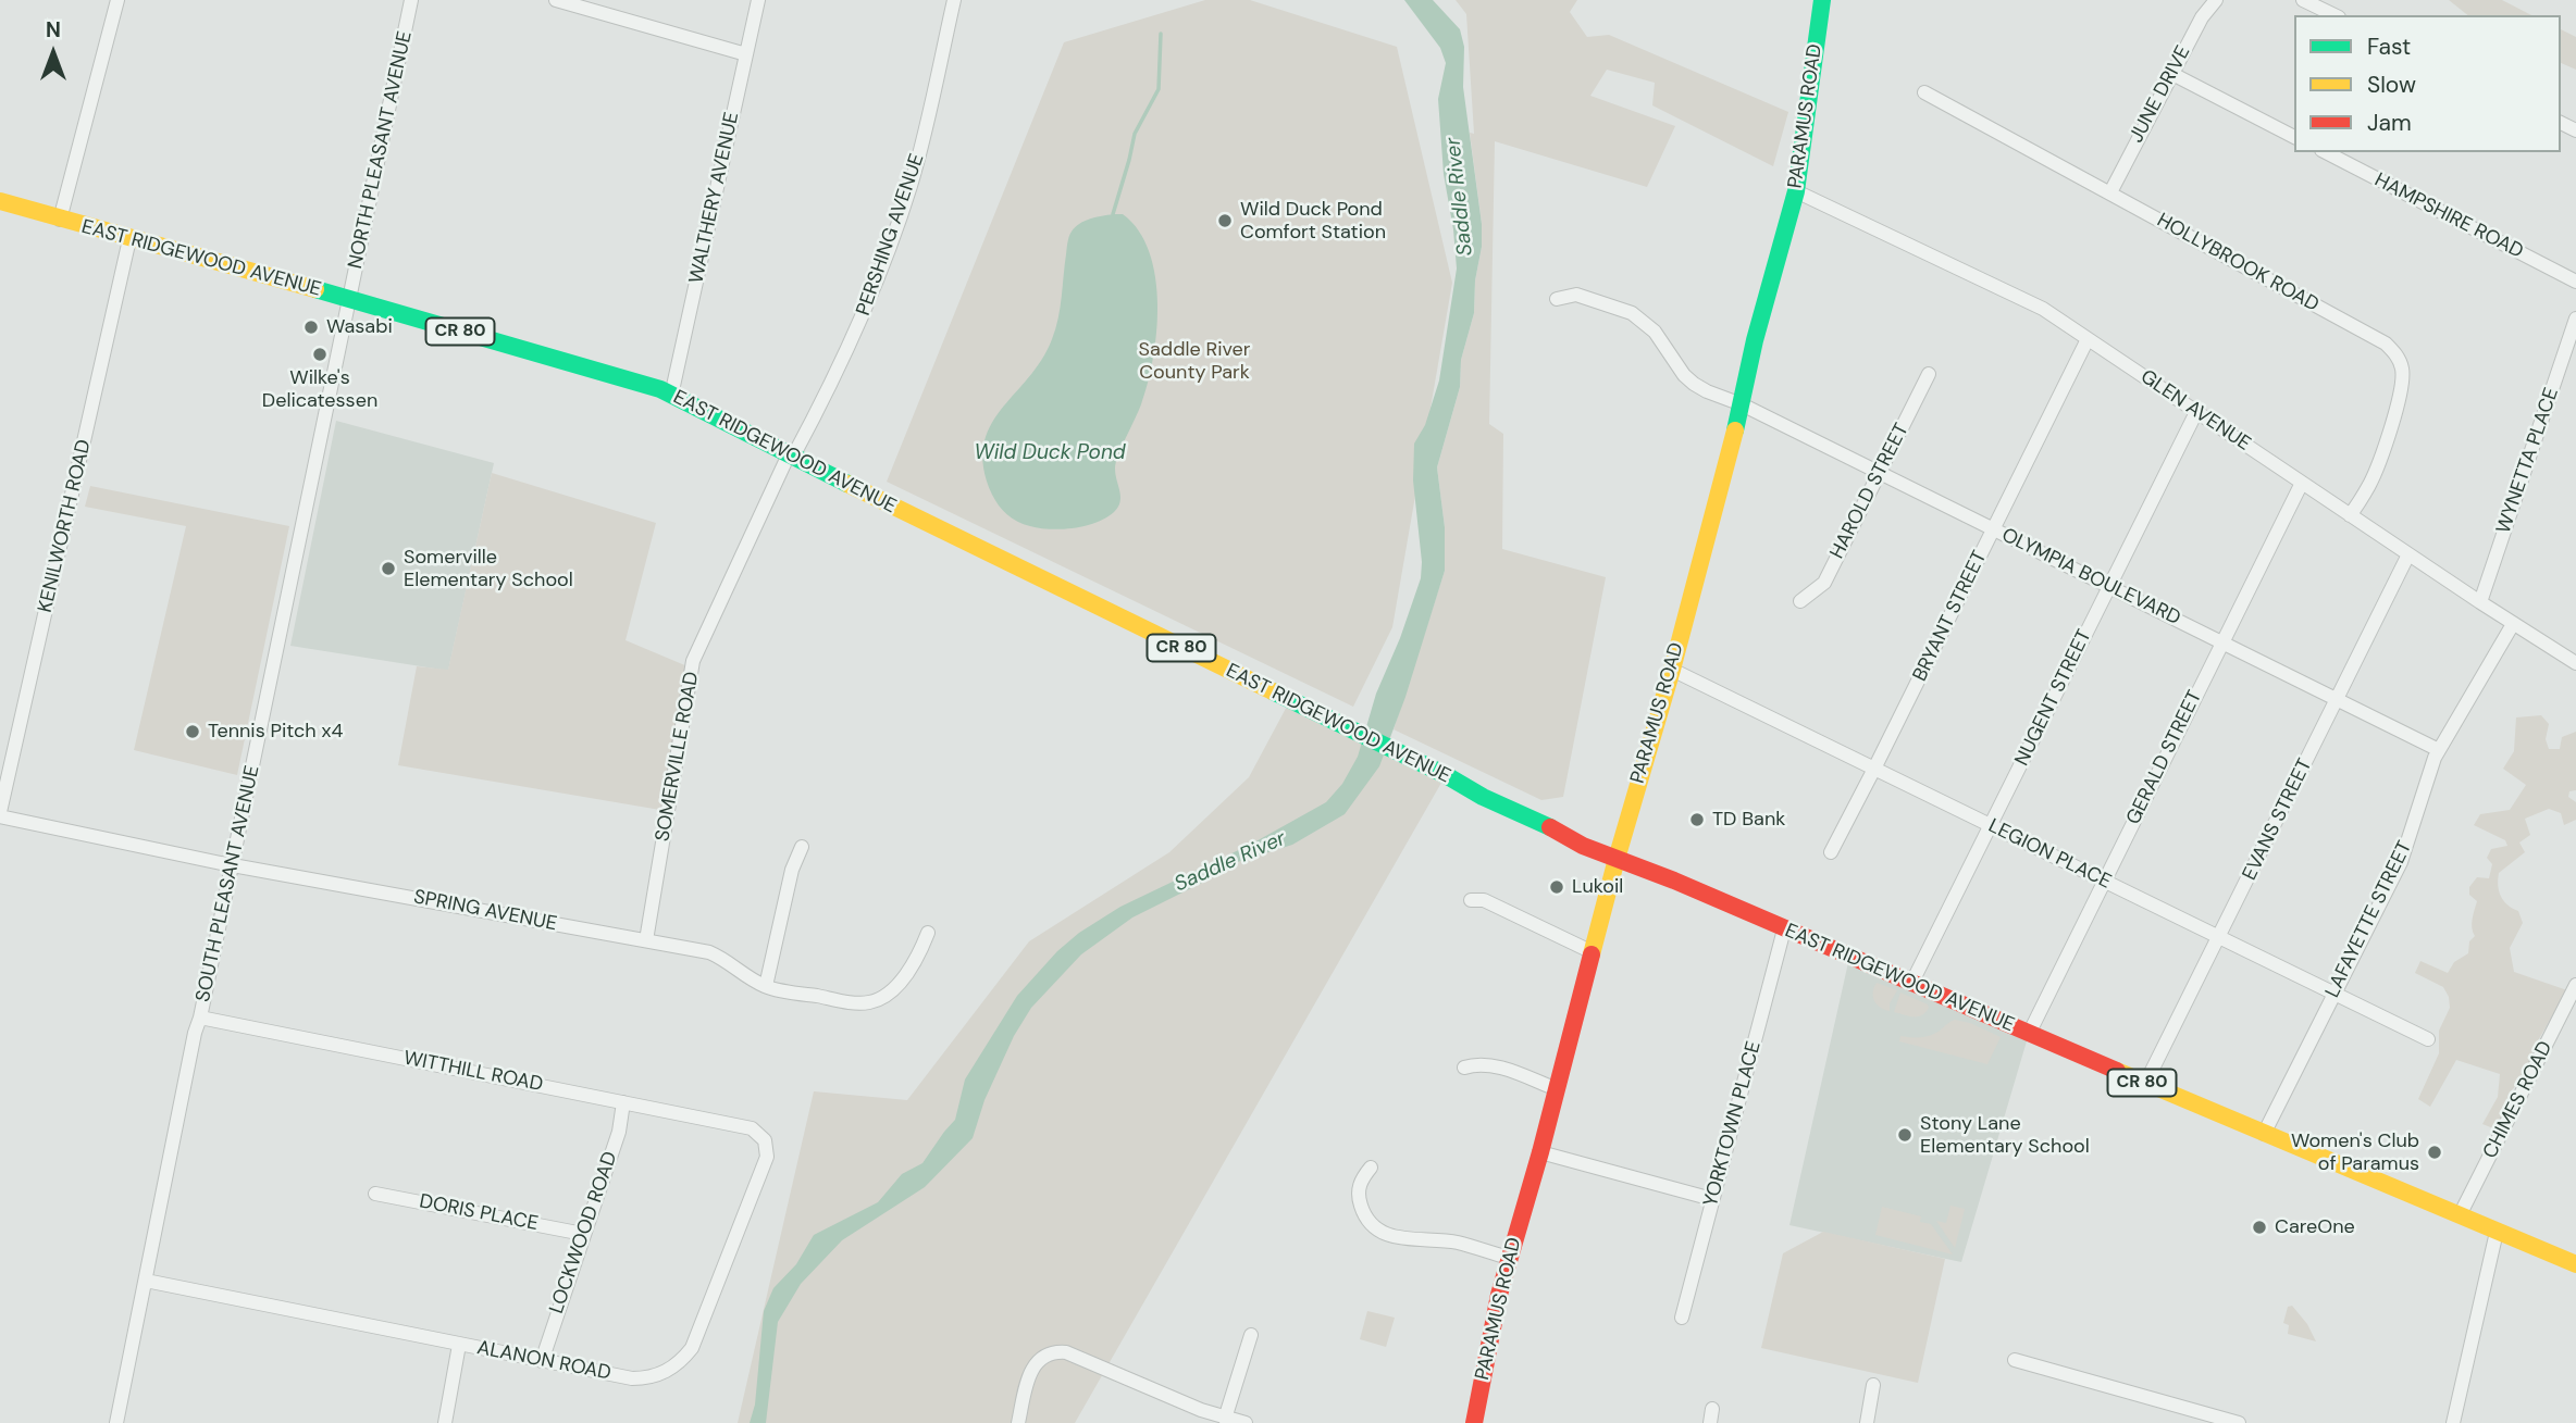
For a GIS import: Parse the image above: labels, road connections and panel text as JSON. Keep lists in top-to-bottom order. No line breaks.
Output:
{"streets":{"main road":["PARAMUS ROAD","EAST RIDGEWOOD AVENUE","CR 80"],"street":["JUNE DRIVE","NORTH PLEASANT AVENUE","WALTHERY AVENUE","HAMPSHIRE ROAD","PERSHING AVENUE","HOLLYBROOK ROAD","GLEN AVENUE","WYNETTA PLACE","HAROLD STREET","KENILWORTH ROAD","OLYMPIA BOULEVARD","BRYANT STREET","NUGENT STREET","SOMERVILLE ROAD","GERALD STREET","EVANS STREET","LEGION PLACE","SOUTH PLEASANT AVENUE","SPRING AVENUE","LAFAYETTE STREET","WITTHILL ROAD","CHIMES ROAD","YORKTOWN PLACE","DORIS PLACE","LOCKWOOD ROAD","ALANON ROAD"]},"crossings":[["JUNE DRIVE","HOLLYBROOK ROAD"],["PARAMUS ROAD","EAST RIDGEWOOD AVENUE"],["PARAMUS ROAD","GLEN AVENUE"],["PARAMUS ROAD","OLYMPIA BOULEVARD"],["PARAMUS ROAD","LEGION PLACE"],["NORTH PLEASANT AVENUE","EAST RIDGEWOOD AVENUE"],["NORTH PLEASANT AVENUE","SOUTH PLEASANT AVENUE"],["WALTHERY AVENUE","EAST RIDGEWOOD AVENUE"],["PERSHING AVENUE","EAST RIDGEWOOD AVENUE"],["PERSHING AVENUE","SOMERVILLE ROAD"],["EAST RIDGEWOOD AVENUE","KENILWORTH ROAD"],["EAST RIDGEWOOD AVENUE","NUGENT STREET"],["EAST RIDGEWOOD AVENUE","SOMERVILLE ROAD"],["EAST RIDGEWOOD AVENUE","GERALD STREET"],["EAST RIDGEWOOD AVENUE","EVANS STREET"],["EAST RIDGEWOOD AVENUE","SOUTH PLEASANT AVENUE"],["EAST RIDGEWOOD AVENUE","LAFAYETTE STREET"],["EAST RIDGEWOOD AVENUE","CHIMES ROAD"],["EAST RIDGEWOOD AVENUE","YORKTOWN PLACE"],["HOLLYBROOK ROAD","GLEN AVENUE"],["GLEN AVENUE","WYNETTA PLACE"],["GLEN AVENUE","BRYANT STREET"],["GLEN AVENUE","NUGENT STREET"],["GLEN AVENUE","GERALD STREET"],["GLEN AVENUE","EVANS STREET"],["GLEN AVENUE","LAFAYETTE STREET"],["HAROLD STREET","OLYMPIA BOULEVARD"],["KENILWORTH ROAD","SPRING AVENUE"],["OLYMPIA BOULEVARD","BRYANT STREET"],["OLYMPIA BOULEVARD","NUGENT STREET"],["OLYMPIA BOULEVARD","GERALD STREET"],["OLYMPIA BOULEVARD","EVANS STREET"],["OLYMPIA BOULEVARD","LAFAYETTE STREET"],["BRYANT STREET","LEGION PLACE"],["NUGENT STREET","LEGION PLACE"],["SOMERVILLE ROAD","SPRING AVENUE"],["GERALD STREET","LEGION PLACE"],["EVANS STREET","LEGION PLACE"],["LEGION PLACE","LAFAYETTE STREET"],["SOUTH PLEASANT AVENUE","SPRING AVENUE"],["SOUTH PLEASANT AVENUE","WITTHILL ROAD"],["SOUTH PLEASANT AVENUE","ALANON ROAD"],["WITTHILL ROAD","LOCKWOOD ROAD"],["WITTHILL ROAD","ALANON ROAD"],["DORIS PLACE","LOCKWOOD ROAD"],["LOCKWOOD ROAD","ALANON ROAD"]],"water":["Saddle River","Wild Duck Pond"],"parks":["Saddle River County Park"],"places":["Wild Duck Pond Comfort Station","Wasabi","Wilke's Delicatessen","Somerville Elementary School","Tennis Pitch x4","TD Bank","Lukoil","Stony Lane Elementary School","Women's Club of Paramus","CareOne"],"legend":["Fast","Slow","Jam"],"north":"top"}
